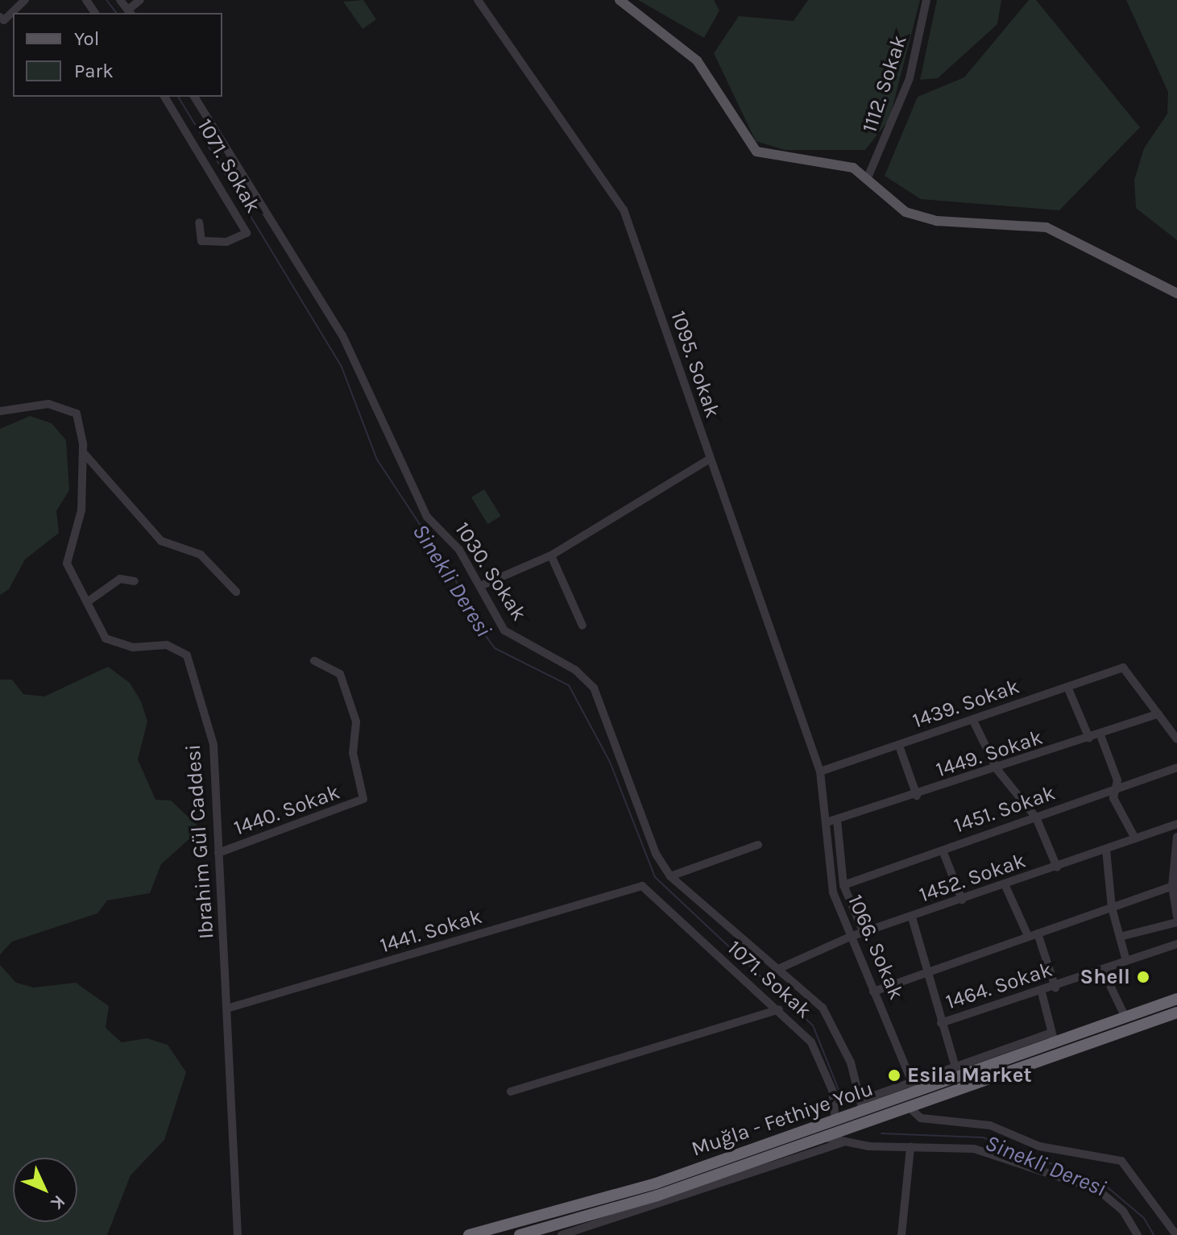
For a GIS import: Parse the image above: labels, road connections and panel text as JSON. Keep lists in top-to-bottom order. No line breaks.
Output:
{"streets":{"highway":["Muğla - Fethiye Yolu"],"street":["1112. Sokak","1071. Sokak","1095. Sokak","1030. Sokak","1439. Sokak","1449. Sokak","1451. Sokak","1440. Sokak","Ibrahim Gül Caddesi","1452. Sokak","1441. Sokak","1066. Sokak","1464. Sokak"]},"crossings":[["1071. Sokak","1441. Sokak"],["1071. Sokak","Muğla - Fethiye Yolu"],["1095. Sokak","1439. Sokak"],["1095. Sokak","1066. Sokak"],["1030. Sokak","1452. Sokak"],["1030. Sokak","Muğla - Fethiye Yolu"],["1439. Sokak","1449. Sokak"],["1439. Sokak","1066. Sokak"],["1449. Sokak","1066. Sokak"],["1440. Sokak","Ibrahim Gül Caddesi"],["Ibrahim Gül Caddesi","1441. Sokak"],["1452. Sokak","1066. Sokak"],["1066. Sokak","Muğla - Fethiye Yolu"]],"water":["Sinekli Deresi"],"places":["Shell","Esila Market"],"legend":["Yol","Park"],"north":"bottom right"}
